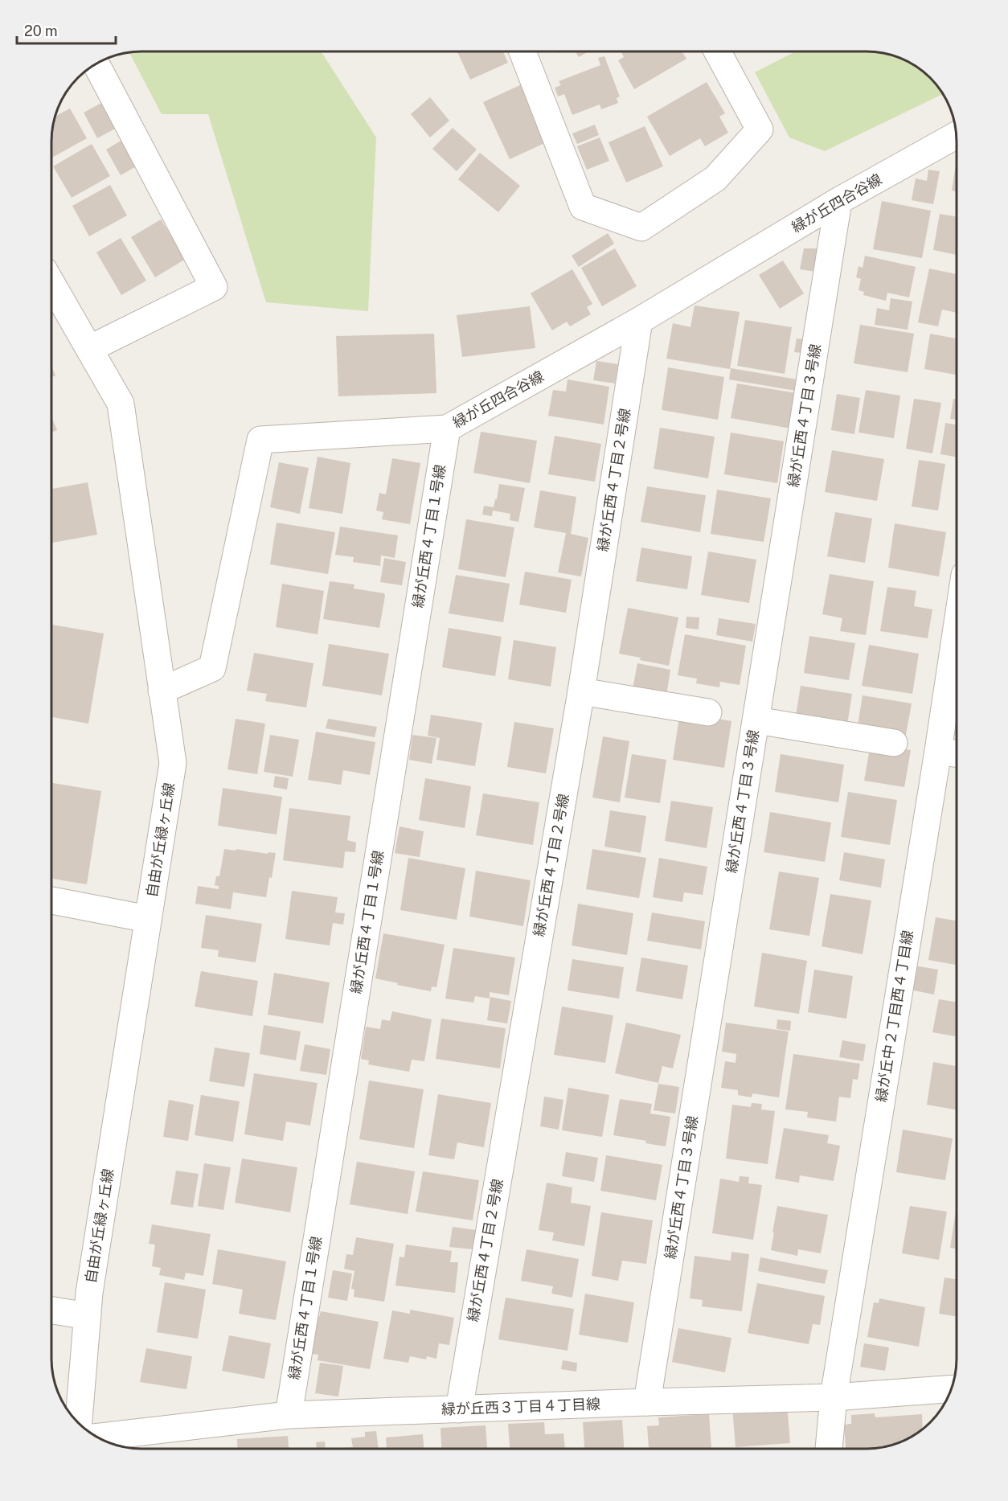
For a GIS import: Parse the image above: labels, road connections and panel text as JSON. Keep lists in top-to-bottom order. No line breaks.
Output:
{"streets":{"street":["緑が丘四合谷線","緑が丘西４丁目３号線","緑が丘西４丁目２号線","緑が丘西４丁目１号線","自由が丘緑ヶ丘線","緑が丘中２丁目西４丁目線","緑が丘西３丁目４丁目線"]},"crossings":[["緑が丘四合谷線","緑が丘西４丁目３号線"],["緑が丘四合谷線","緑が丘西４丁目２号線"],["緑が丘四合谷線","緑が丘西４丁目１号線"],["緑が丘四合谷線","自由が丘緑ヶ丘線"],["緑が丘西４丁目３号線","緑が丘西３丁目４丁目線"],["緑が丘西４丁目２号線","緑が丘西３丁目４丁目線"],["緑が丘西４丁目１号線","緑が丘西３丁目４丁目線"],["緑が丘中２丁目西４丁目線","緑が丘西３丁目４丁目線"]],"scale_bar":"20 m"}
